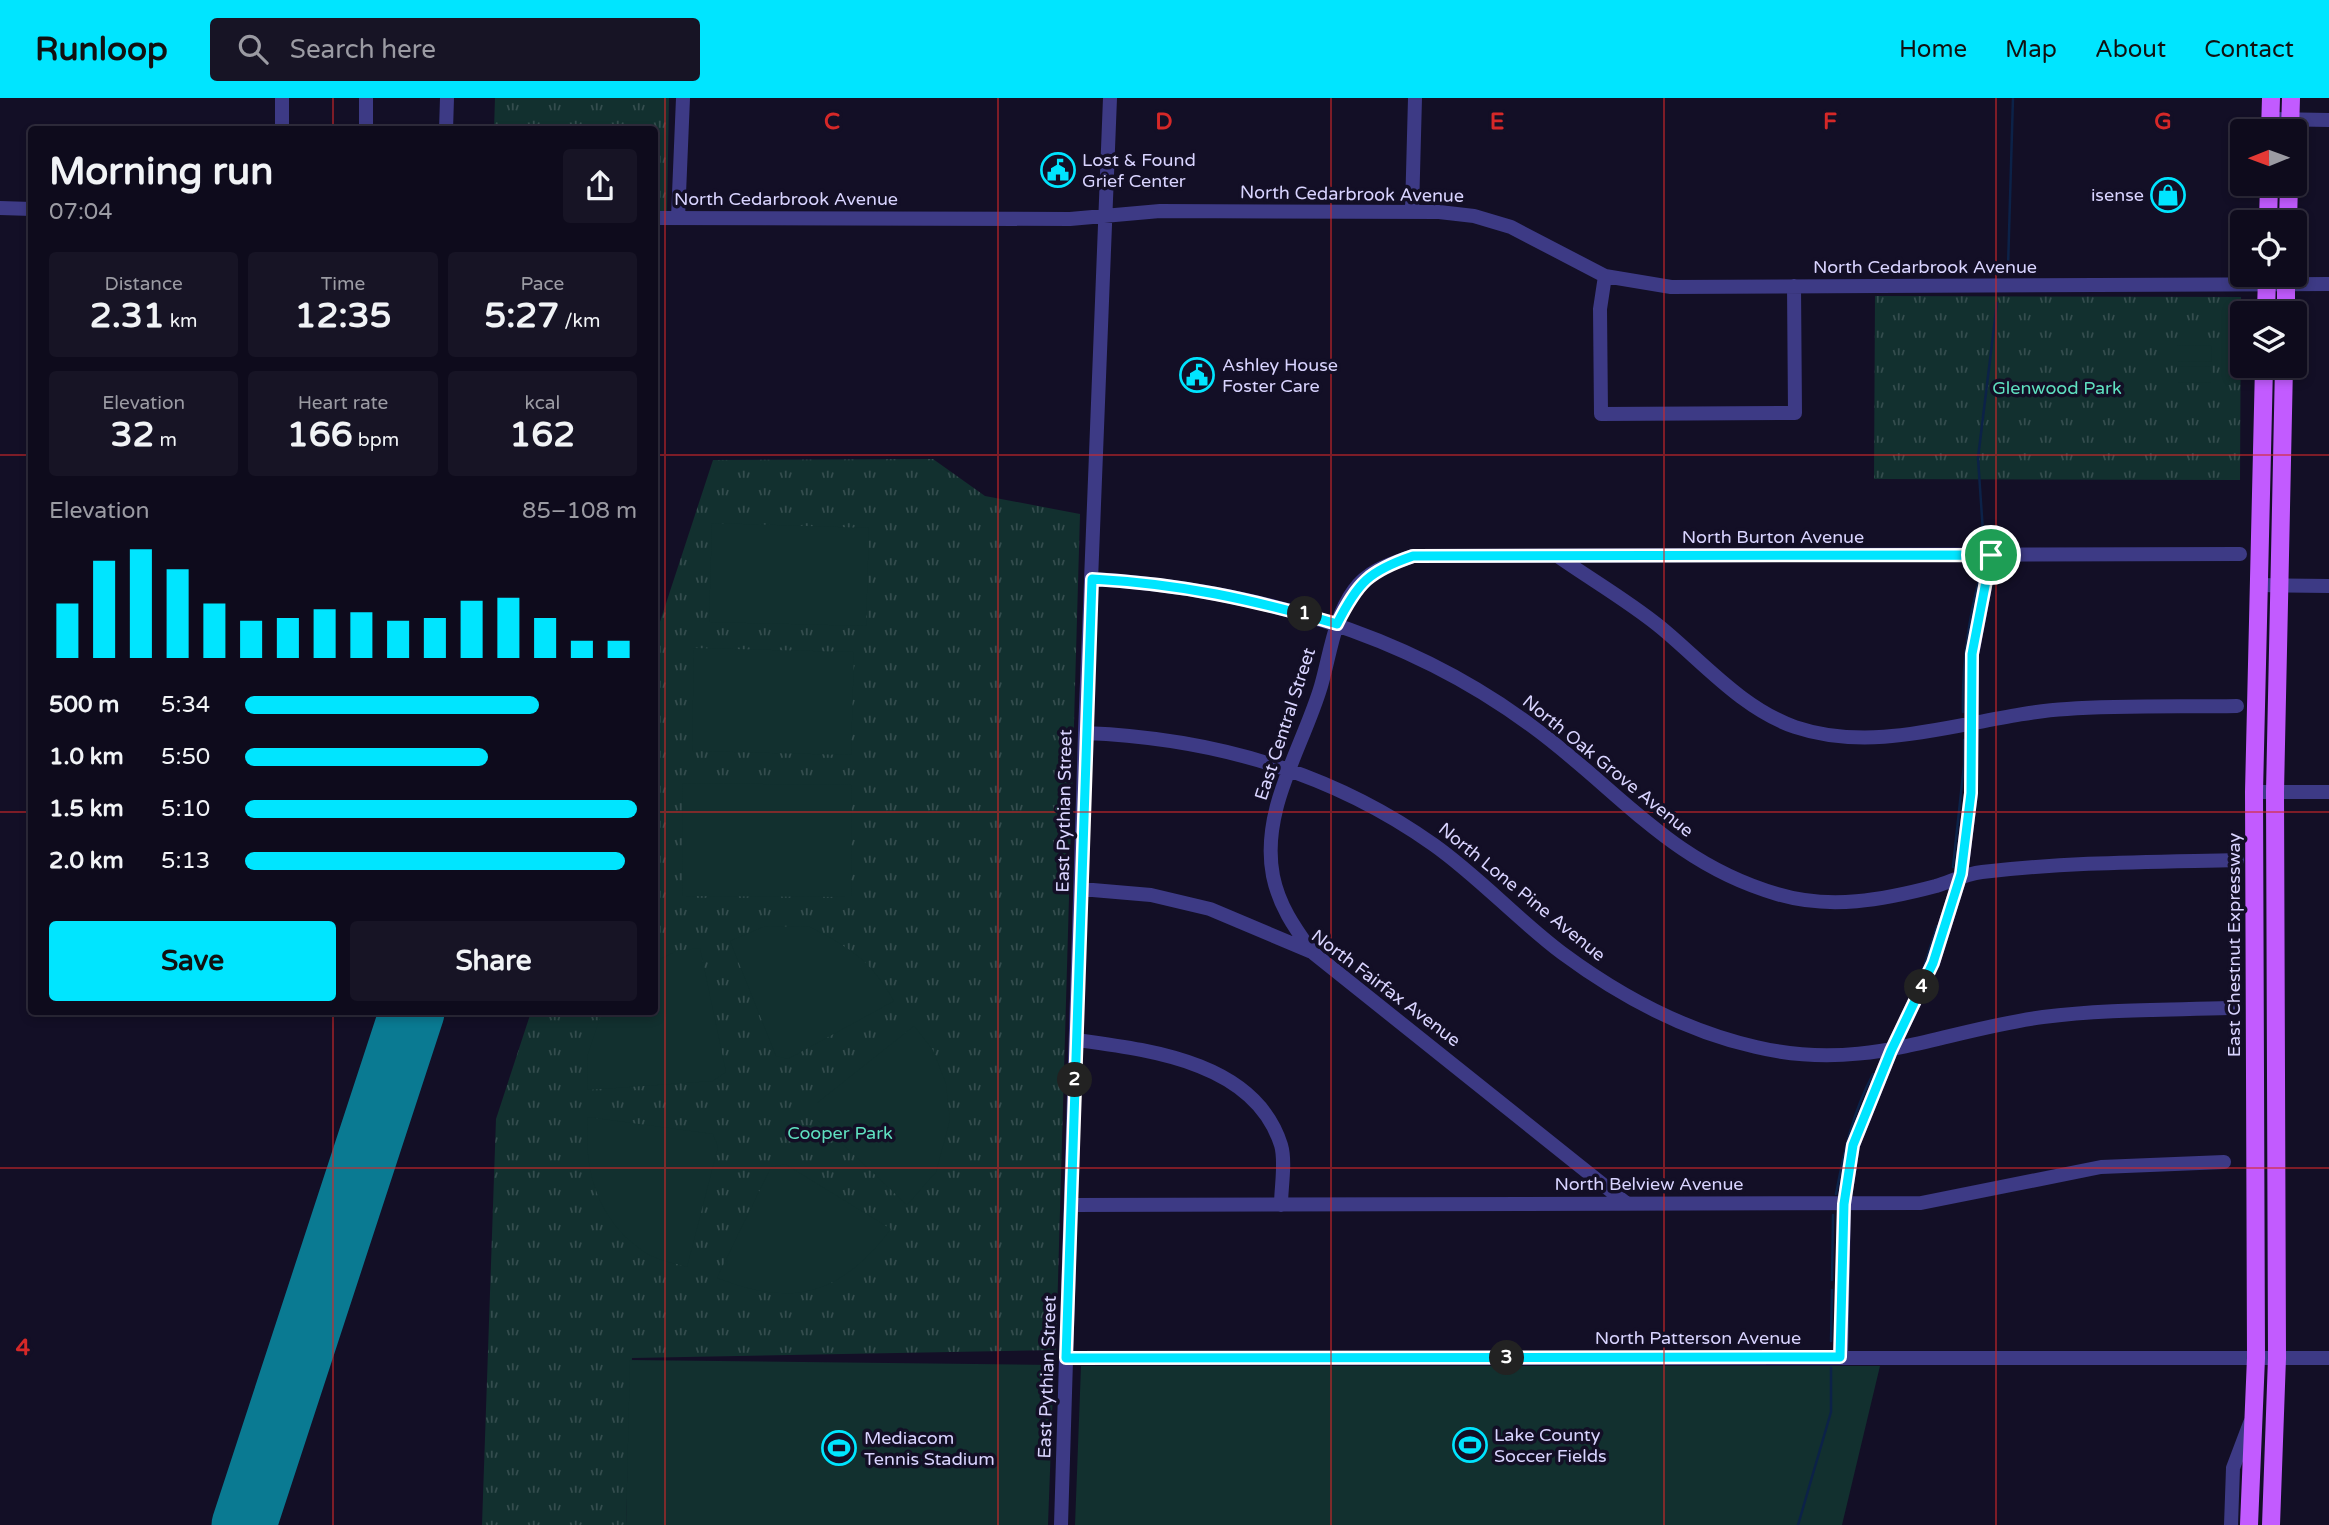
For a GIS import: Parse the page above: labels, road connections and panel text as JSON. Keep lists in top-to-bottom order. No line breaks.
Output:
{"streets":{"main road":["East Chestnut Expressway"],"street":["North Cedarbrook Avenue","North Burton Avenue","East Central Street","North Oak Grove Avenue","East Pythian Street","North Lone Pine Avenue","North Fairfax Avenue","North Belview Avenue","North Patterson Avenue"]},"crossings":[["North Cedarbrook Avenue","East Pythian Street"],["North Burton Avenue","East Central Street"],["North Burton Avenue","North Oak Grove Avenue"],["East Central Street","North Oak Grove Avenue"],["East Central Street","North Lone Pine Avenue"],["East Central Street","North Fairfax Avenue"],["North Oak Grove Avenue","East Pythian Street"],["East Pythian Street","North Lone Pine Avenue"],["East Pythian Street","North Fairfax Avenue"],["East Pythian Street","North Belview Avenue"],["East Pythian Street","North Patterson Avenue"],["East Chestnut Expressway","North Patterson Avenue"],["North Fairfax Avenue","North Belview Avenue"]],"parks":["Glenwood Park","Cooper Park"],"places":{"public building":["Lost & Found Grief Center","Ashley House Foster Care"],"shop":["isense"],"sports":["Lake County Soccer Fields","Mediacom Tennis Stadium"]},"north":"left","page":{"header":"Runloop","search":"Search here","nav":["Home","Map","About","Contact"],"heading":["Morning run","07:04"],"stats":[["Distance","2.31 km"],["Time","12:35"],["Pace","5:27 /km"],["Elevation","32 m"],["Heart rate","166 bpm"],["kcal","162"]],"chart":["Elevation","85–108 m"],"pins":["1","4","2","3"],"list":[{"name":"500 m","note":"5:34"},{"name":"1.0 km","note":"5:50"},{"name":"1.5 km","note":"5:10"},{"name":"2.0 km","note":"5:13"}],"buttons":["Save","Share"]},"grid":{"columns":["C","D","E","F","G"],"rows":["4"]}}
